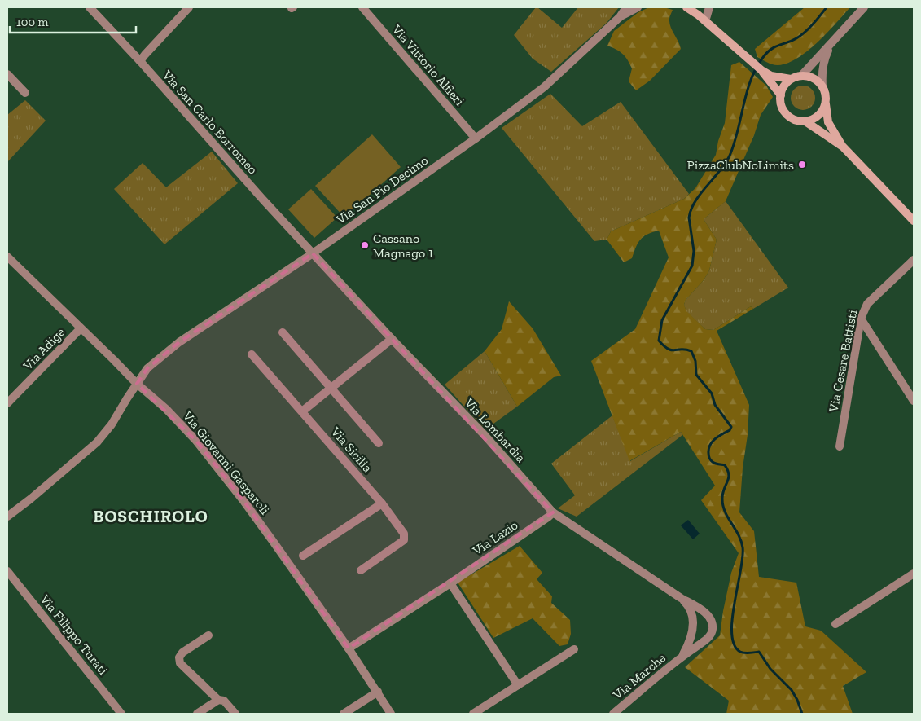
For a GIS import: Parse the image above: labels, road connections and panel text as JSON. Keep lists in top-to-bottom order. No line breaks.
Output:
{"streets":{"street":["Via Vittorio Alfieri","Via San Carlo Borromeo","Via San Pio Decimo","Via Adige","Via Cesare Battisti","Via Lombardia","Via Sicilia","Via Giovanni Gasparoli","Via Lazio","Via Filippo Turati","Via Marche"]},"crossings":[["Via Vittorio Alfieri","Via San Pio Decimo"],["Via San Carlo Borromeo","Via San Pio Decimo"],["Via San Carlo Borromeo","Via Lombardia"],["Via San Pio Decimo","Via Lombardia"],["Via San Pio Decimo","Via Giovanni Gasparoli"],["Via Adige","Via Giovanni Gasparoli"],["Via Lombardia","Via Lazio"],["Via Lombardia","Via Marche"],["Via Giovanni Gasparoli","Via Lazio"]],"districts":["BOSCHIROLO"],"places":["PizzaClubNoLimits","Cassano Magnago 1"],"scale_bar":"100 m"}
